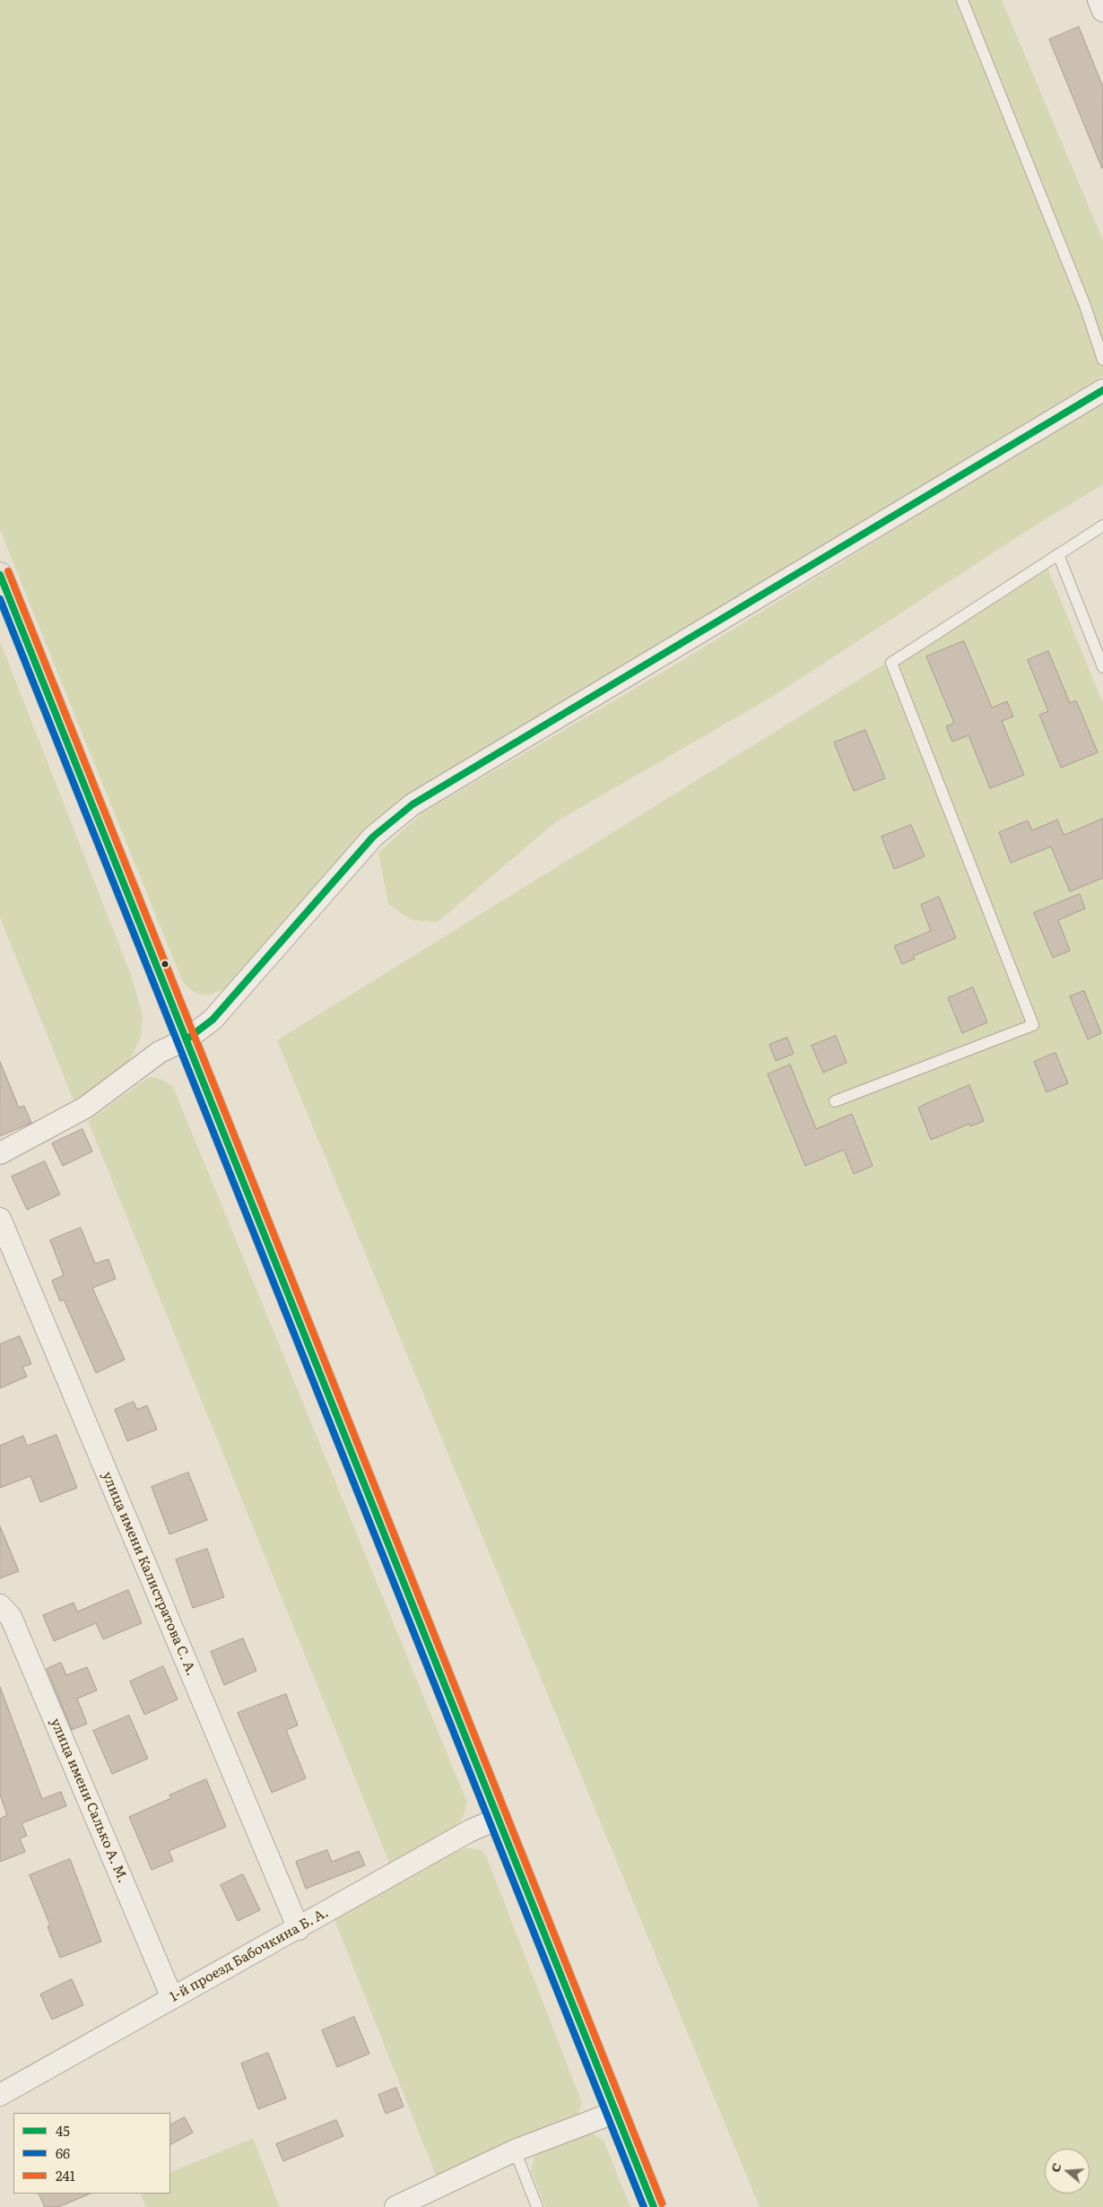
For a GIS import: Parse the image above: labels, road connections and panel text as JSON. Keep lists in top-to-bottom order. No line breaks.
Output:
{"streets":{"street":["улица имени Калистратова С. А.","улица имени Салько А. М.","1-й проезд Бабочкина Б. А."]},"crossings":[["улица имени Калистратова С. А.","1-й проезд Бабочкина Б. А."],["улица имени Салько А. М.","1-й проезд Бабочкина Б. А."]],"lines":["transit line 45","transit line 241","transit line 66"],"legend":["45","66","241"],"north":"left"}
